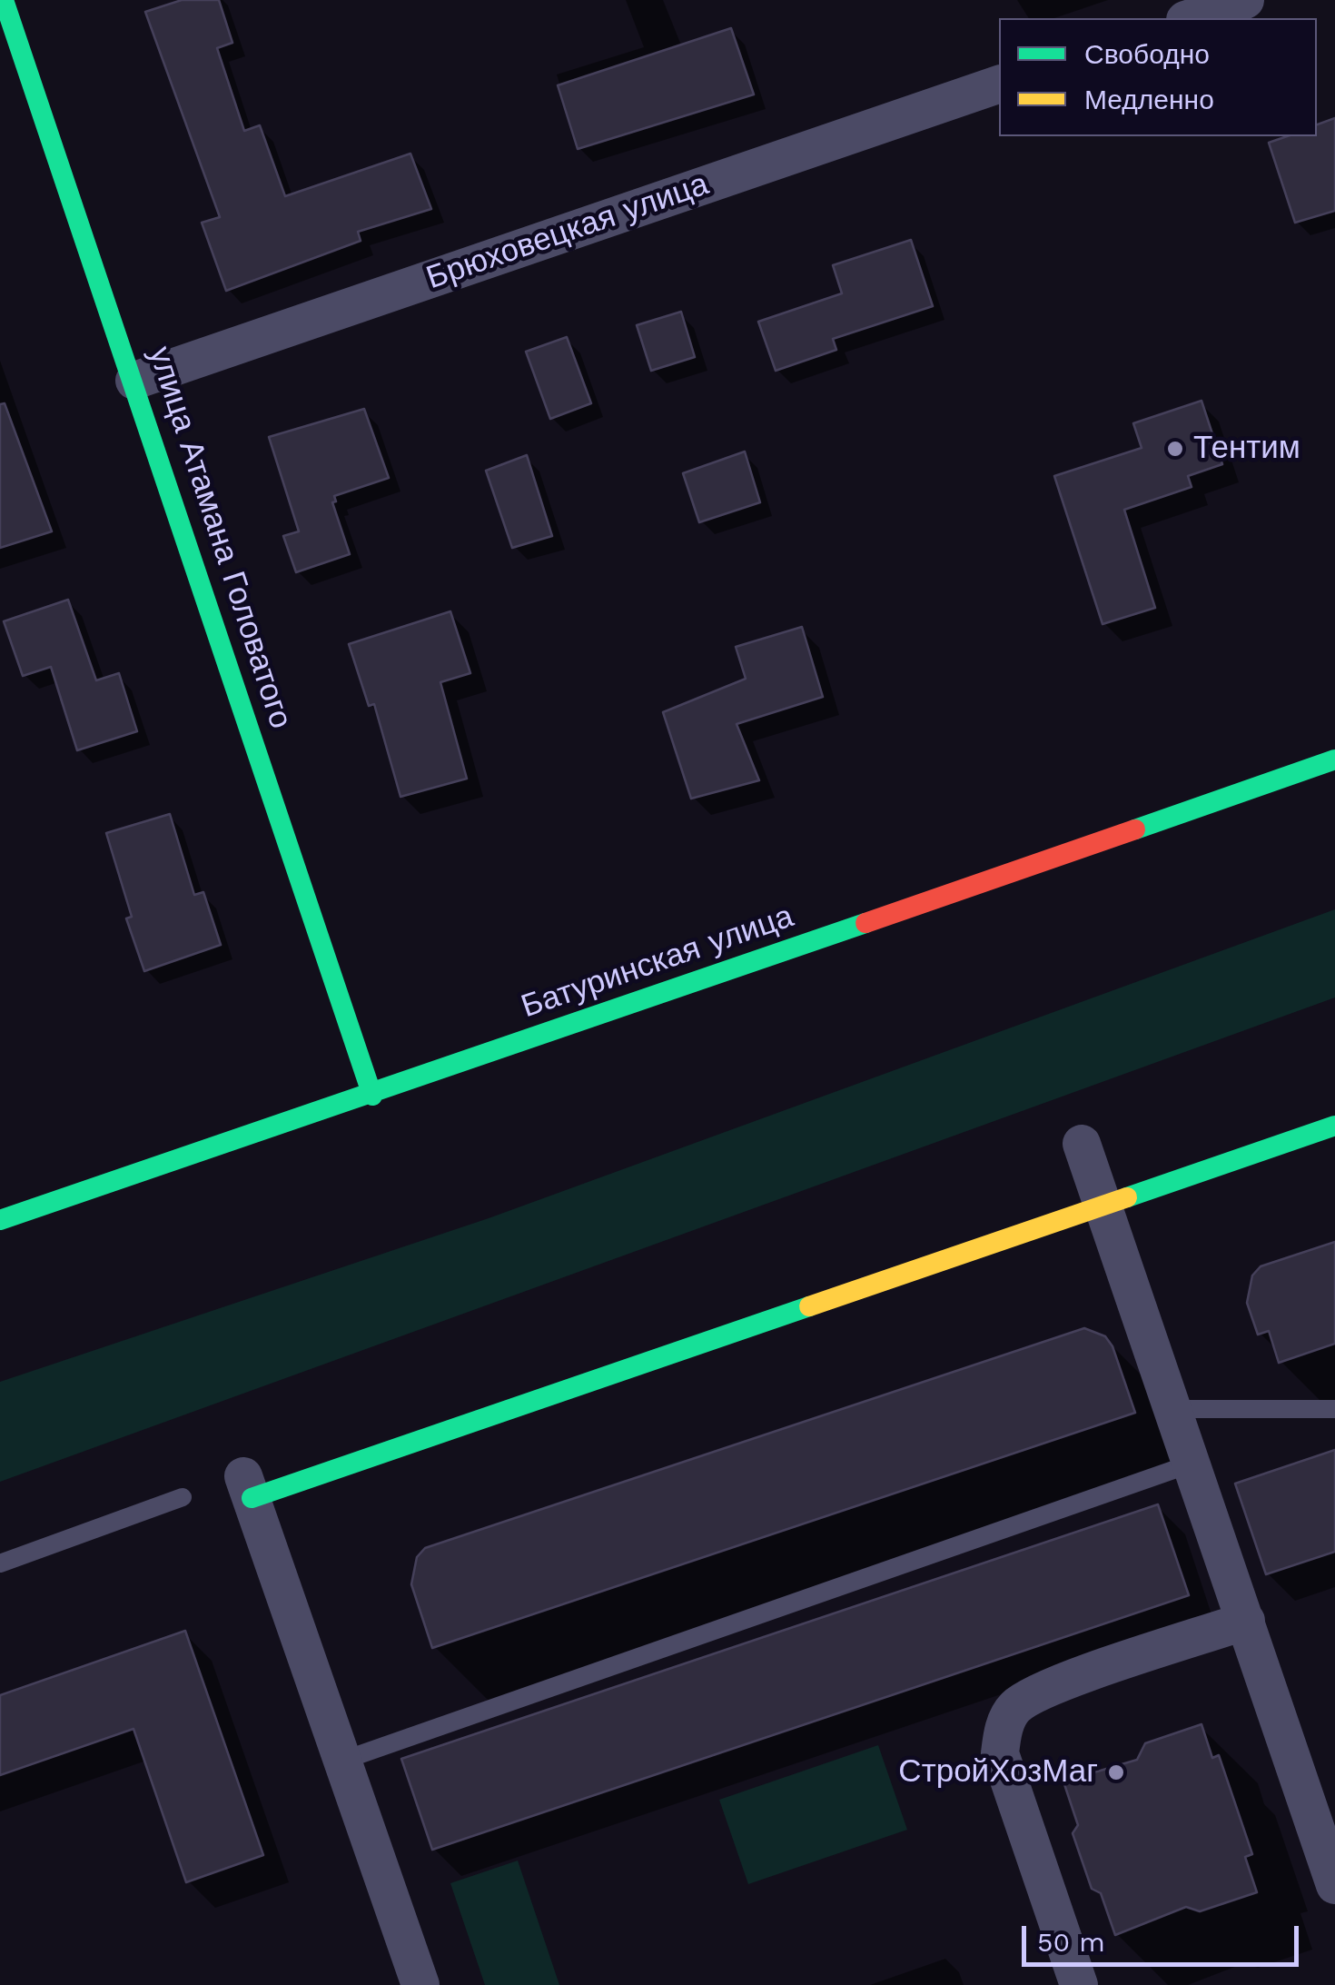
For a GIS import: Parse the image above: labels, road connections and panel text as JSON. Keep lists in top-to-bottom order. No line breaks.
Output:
{"streets":{"street":["Брюховецкая улица","улица Атамана Головатого","Батуринская улица"]},"crossings":[["Брюховецкая улица","улица Атамана Головатого"],["улица Атамана Головатого","Батуринская улица"]],"places":["Тентим","СтройХозМаг"],"legend":["Свободно","Медленно"],"scale_bar":"50 m"}
